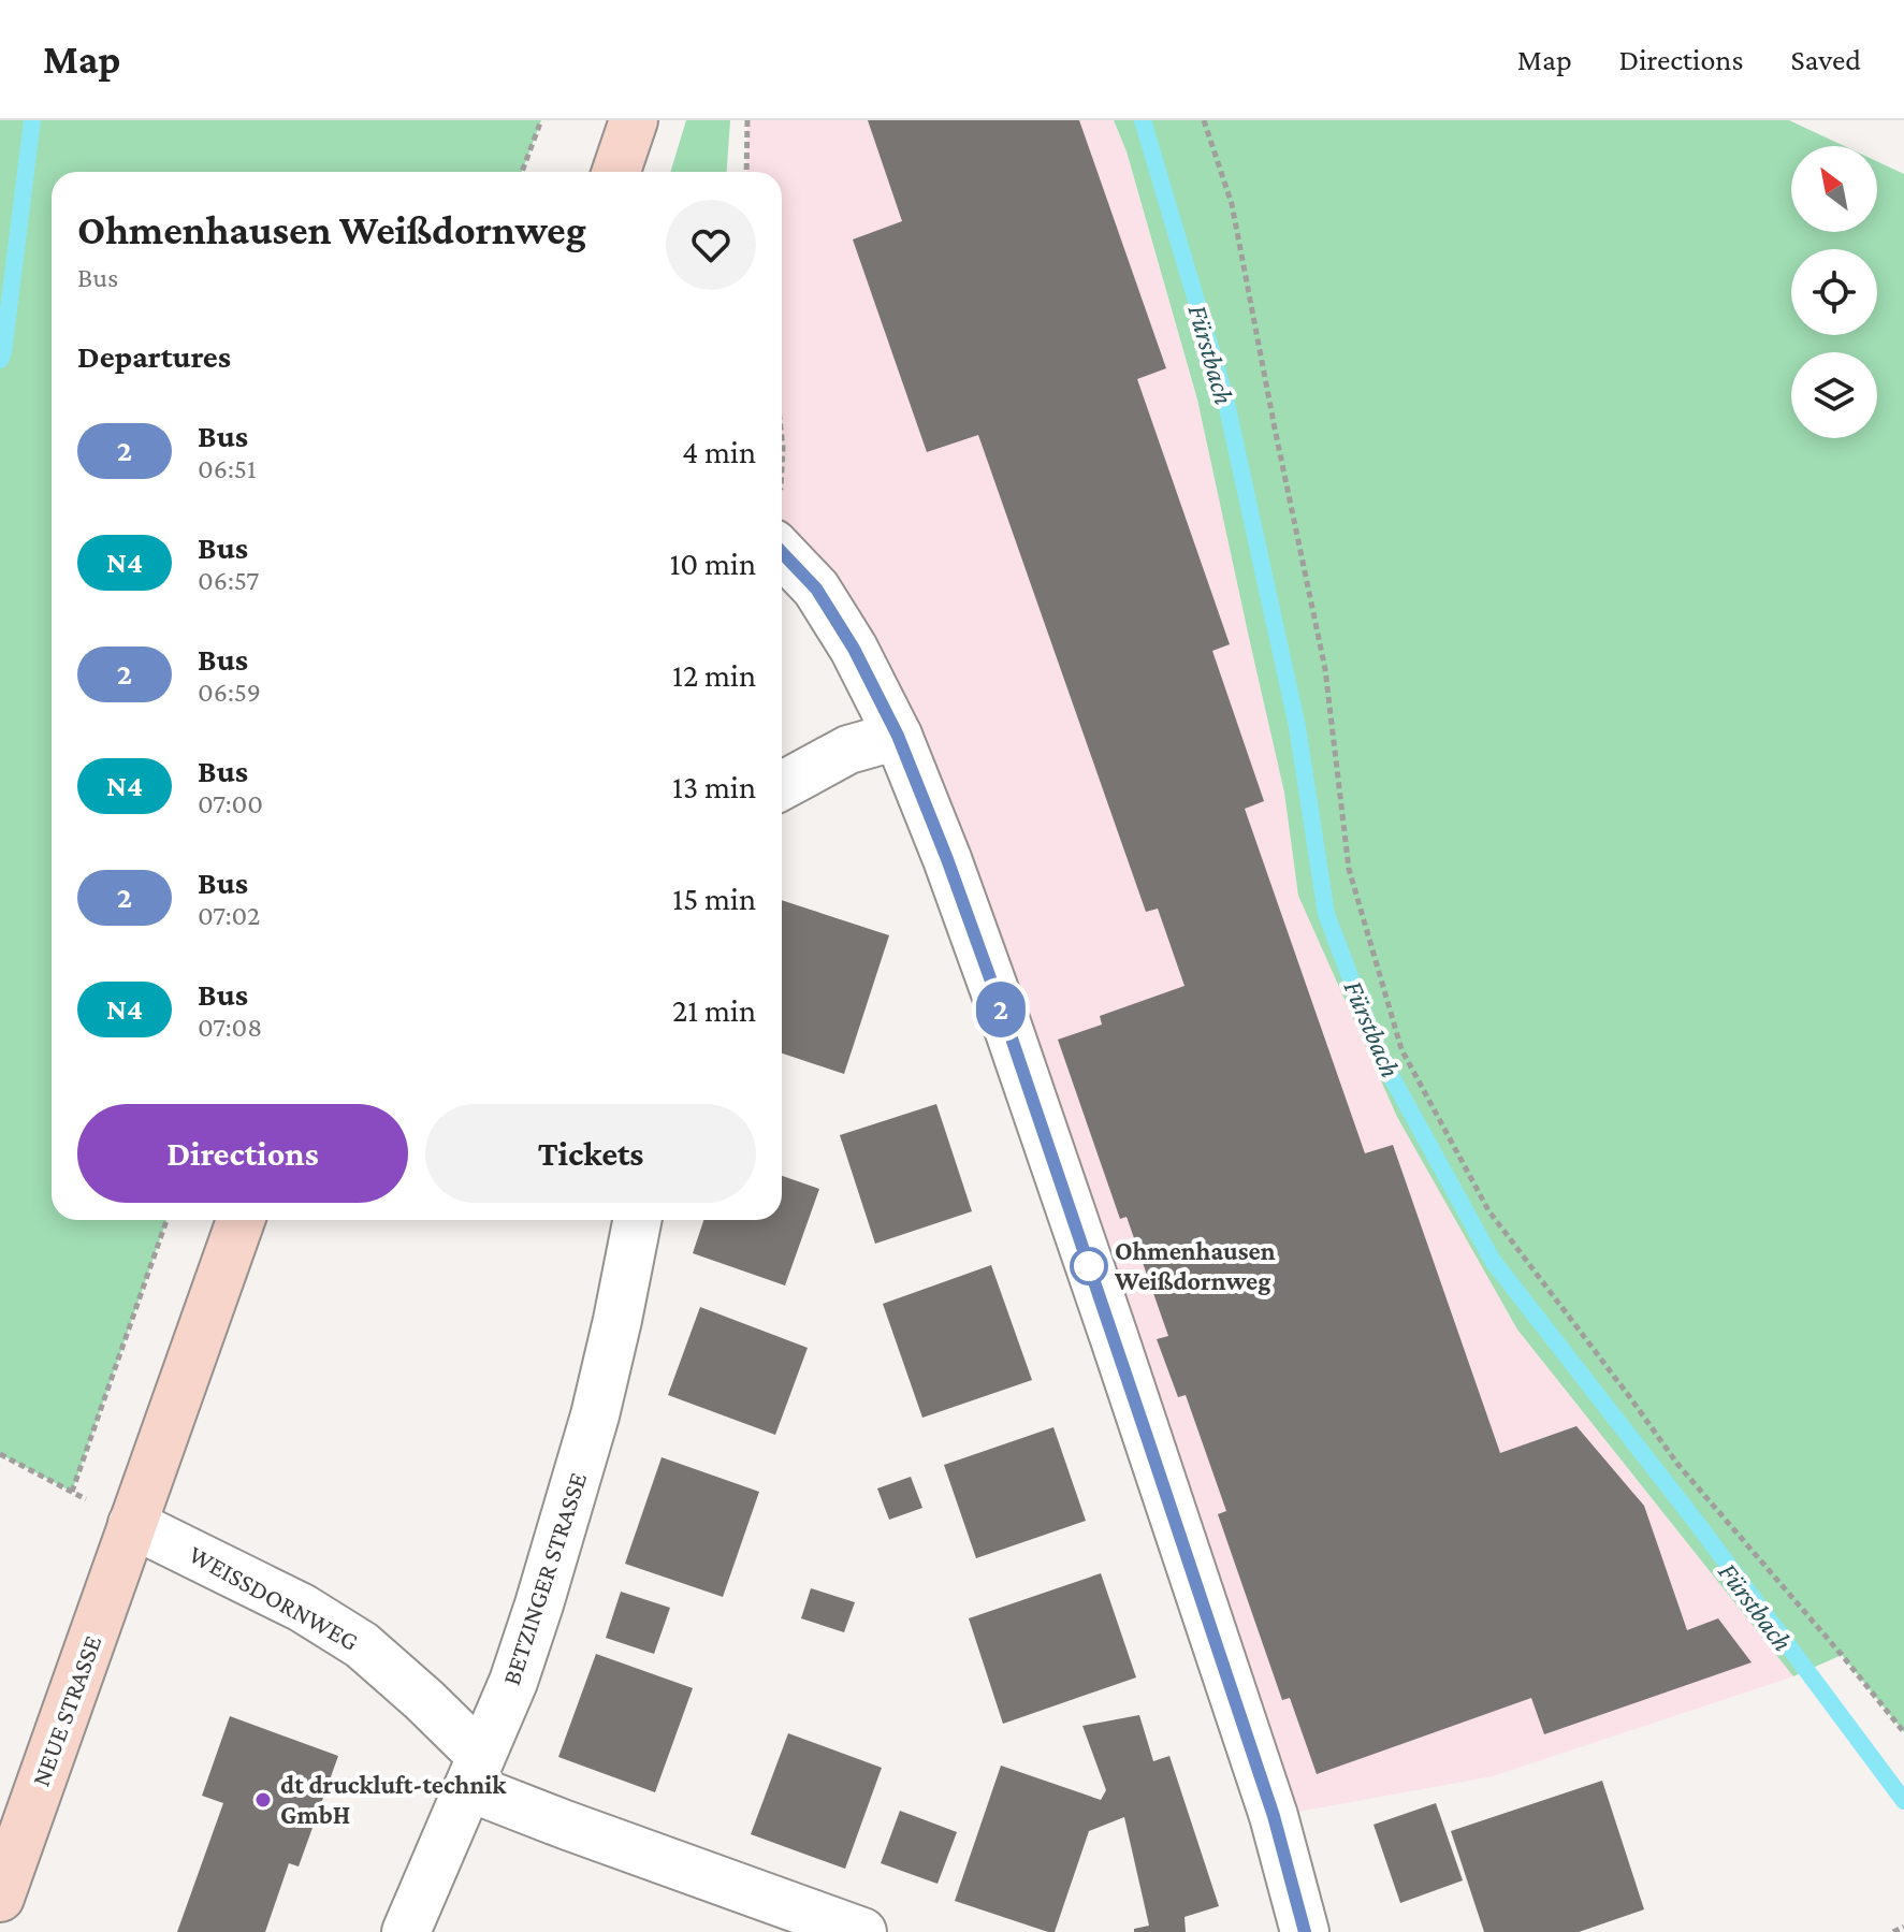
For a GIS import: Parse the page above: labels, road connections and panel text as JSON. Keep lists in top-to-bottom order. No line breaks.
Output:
{"streets":{"main road":["NEUE STRASSE"],"street":["BETZINGER STRASSE","WEISSDORNWEG"]},"crossings":[["BETZINGER STRASSE","WEISSDORNWEG"],["WEISSDORNWEG","NEUE STRASSE"]],"water":["Fürstbach"],"places":["Ohmenhausen Weißdornweg","dt druckluft-technik GmbH"],"lines":["bus line 2"],"north":"top left","page":{"header":"Map","nav":["Map","Directions","Saved"],"on_map":"2","heading":[["Ohmenhausen Weißdornweg","Bus"],"Departures"],"list":[{"mark":"2","name":"Bus","note":"06:51","value":"4 min"},{"mark":"N4","name":"Bus","note":"06:57","value":"10 min"},{"mark":"2","name":"Bus","note":"06:59","value":"12 min"},{"mark":"N4","name":"Bus","note":"07:00","value":"13 min"},{"mark":"2","name":"Bus","note":"07:02","value":"15 min"},{"mark":"N4","name":"Bus","note":"07:08","value":"21 min"}],"buttons":["Directions","Tickets"]}}
